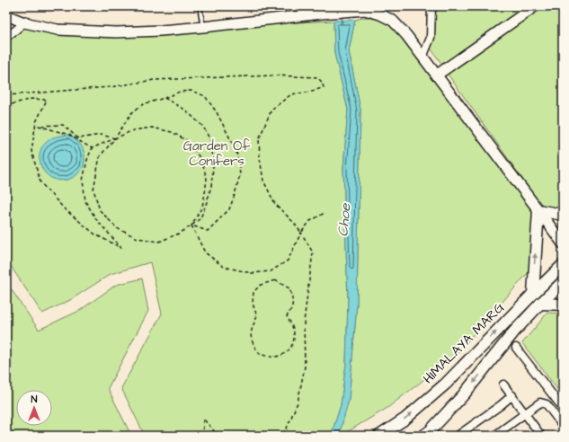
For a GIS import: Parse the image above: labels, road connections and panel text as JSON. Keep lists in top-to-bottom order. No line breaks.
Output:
{"streets":{"main road":["HIMALAYA MARG"]},"water":["Choe"],"parks":["Garden Of Conifers"],"north":"top"}
